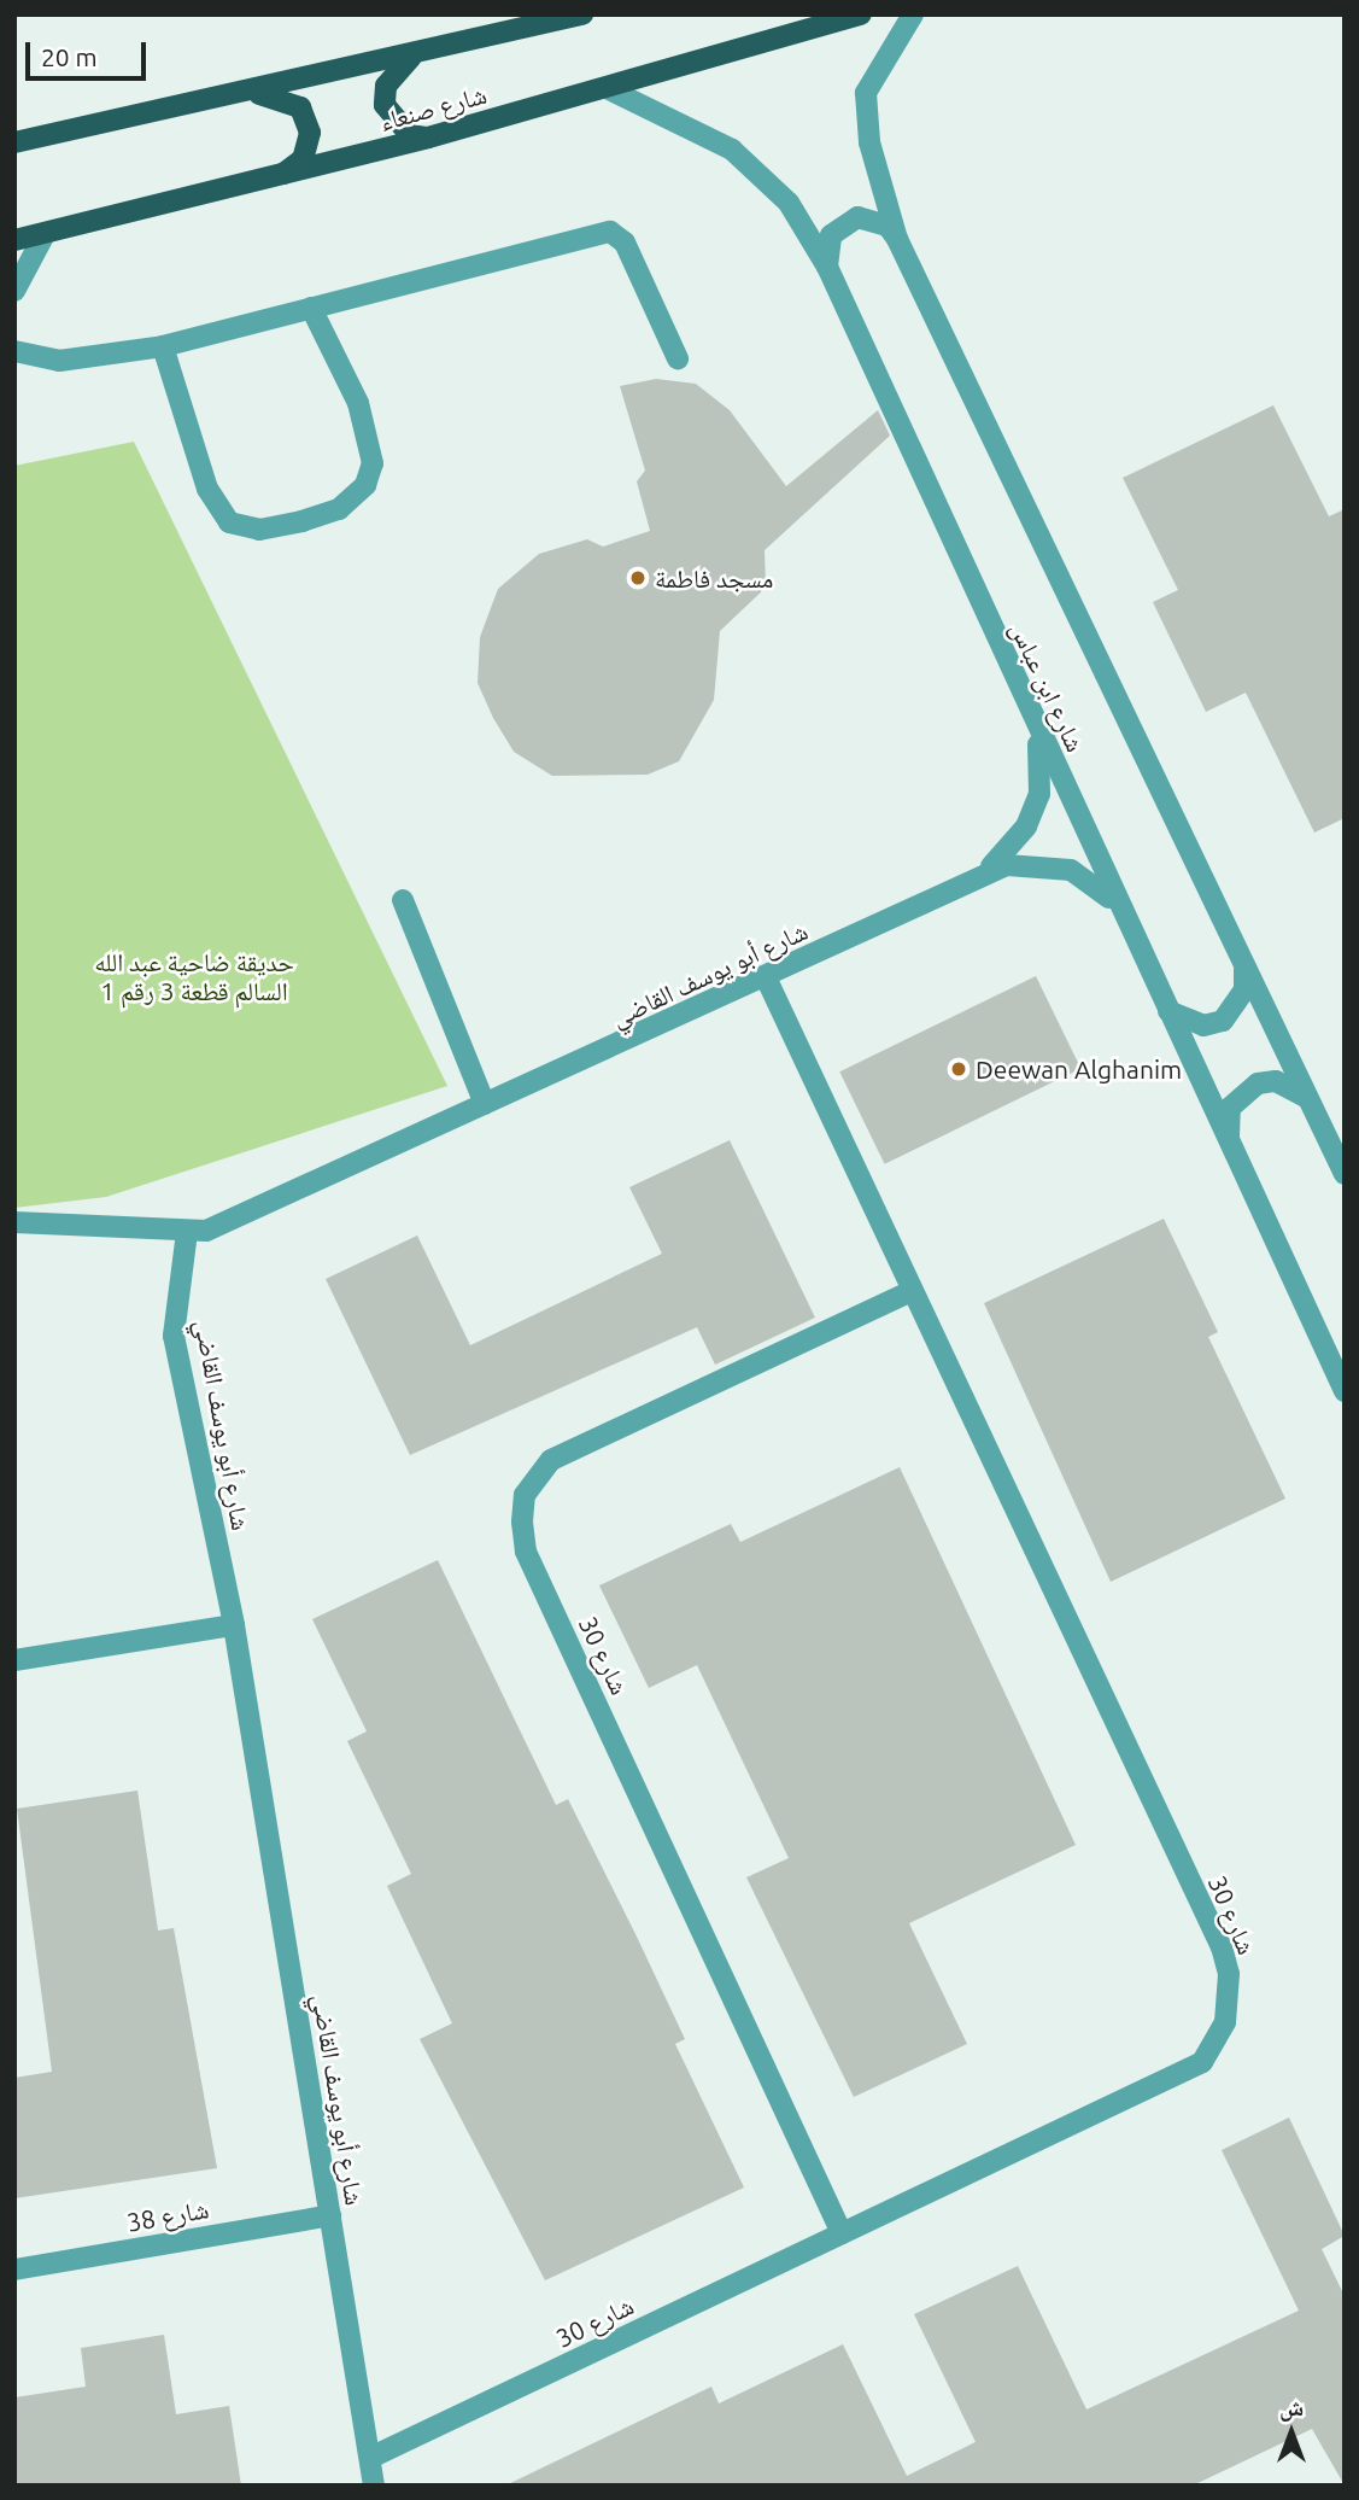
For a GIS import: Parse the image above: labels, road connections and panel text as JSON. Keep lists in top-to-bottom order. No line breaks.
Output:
{"streets":{"main road":["شارع صنعاء"],"street":["شارع ابن عباس","شارع أبو يوسف القاضي","شارع 30","شارع 38"]},"crossings":[["شارع صنعاء","شارع ابن عباس"],["شارع ابن عباس","شارع أبو يوسف القاضي"],["شارع أبو يوسف القاضي","شارع 30"],["شارع أبو يوسف القاضي","شارع 38"]],"parks":["حديقة ضاحية عبد الله السالم قطعة 3 رقم 1"],"places":["مسجد فاطمة","Deewan Alghanim"],"scale_bar":"20 m","north":"top"}
